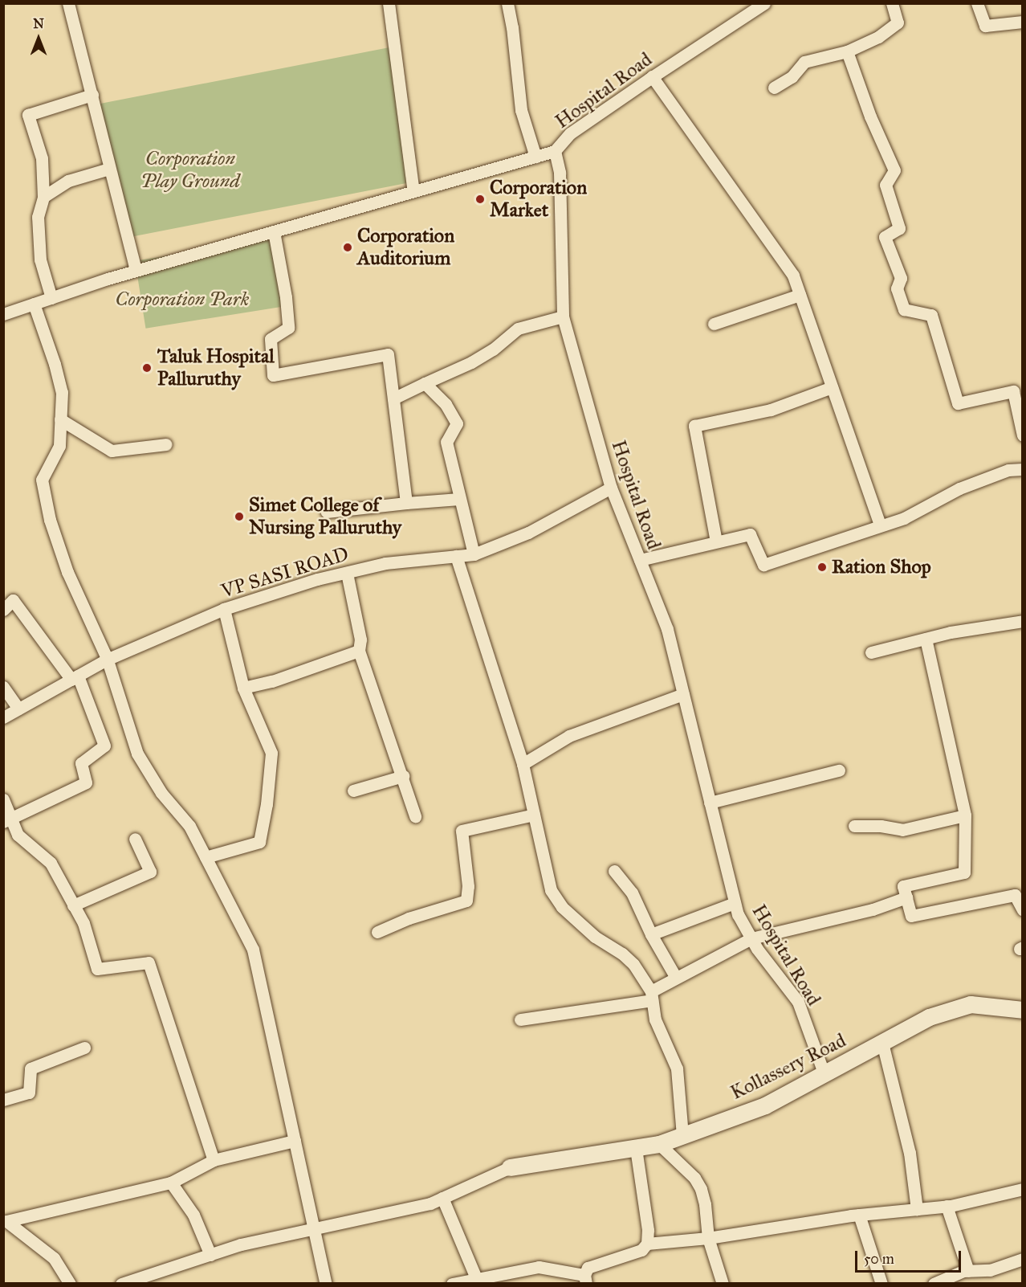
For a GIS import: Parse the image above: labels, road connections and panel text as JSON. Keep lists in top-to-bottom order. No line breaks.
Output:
{"streets":{"street":["Hospital Road","VP SASI ROAD","Kollassery Road"]},"crossings":[["Hospital Road","VP SASI ROAD"],["Hospital Road","Kollassery Road"]],"parks":["Corporation Play Ground","Corporation Park"],"places":["Corporation Market","Corporation Auditorium","Taluk Hospital Palluruthy","Simet College of Nursing Palluruthy","Ration Shop"],"scale_bar":"50 m","north":"top"}
